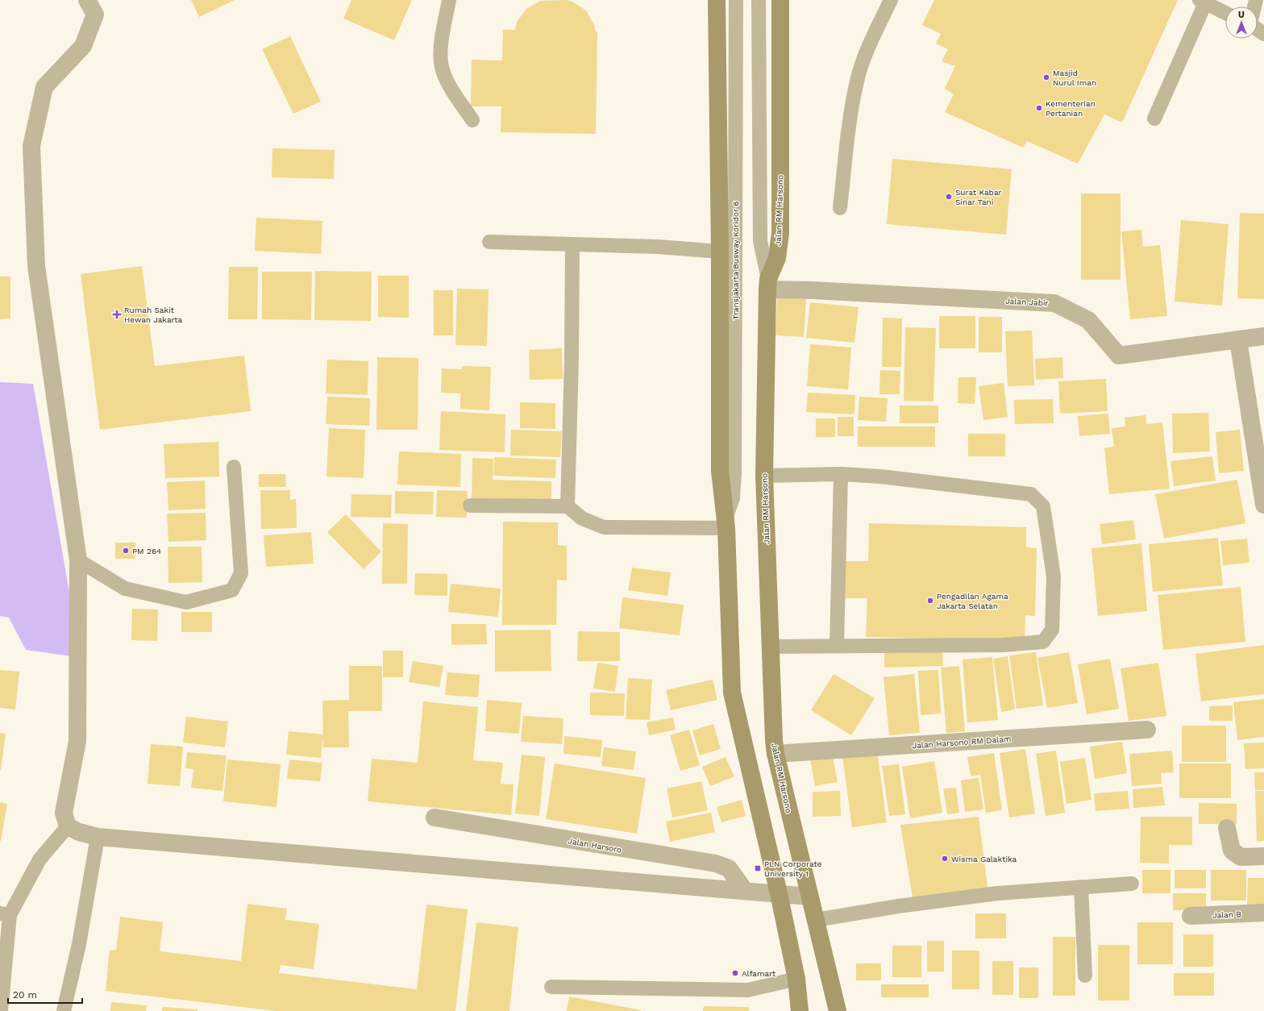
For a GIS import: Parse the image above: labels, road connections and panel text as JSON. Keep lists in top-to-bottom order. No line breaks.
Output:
{"streets":{"main road":["Jalan RM Harsono"],"street":["Jalan Jabir","Jalan Harsono RM Dalam","Jalan Harsoro","Jalan B"],"lane":["Transjakarta Busway Koridor 6"]},"crossings":[["Jalan RM Harsono","Jalan Jabir"],["Jalan RM Harsono","Jalan Harsono RM Dalam"]],"places":{"other":["Masjid Nurul Iman","Kementerian Pertanian","Surat Kabar Sinar Tani","PM 264","Pengadilan Agama Jakarta Selatan","Wisma Galaktika","Alfamart"],"health":["Rumah Sakit Hewan Jakarta"],"transit":["PLN Corporate University 1"]},"scale_bar":"20 m","north":"top"}
